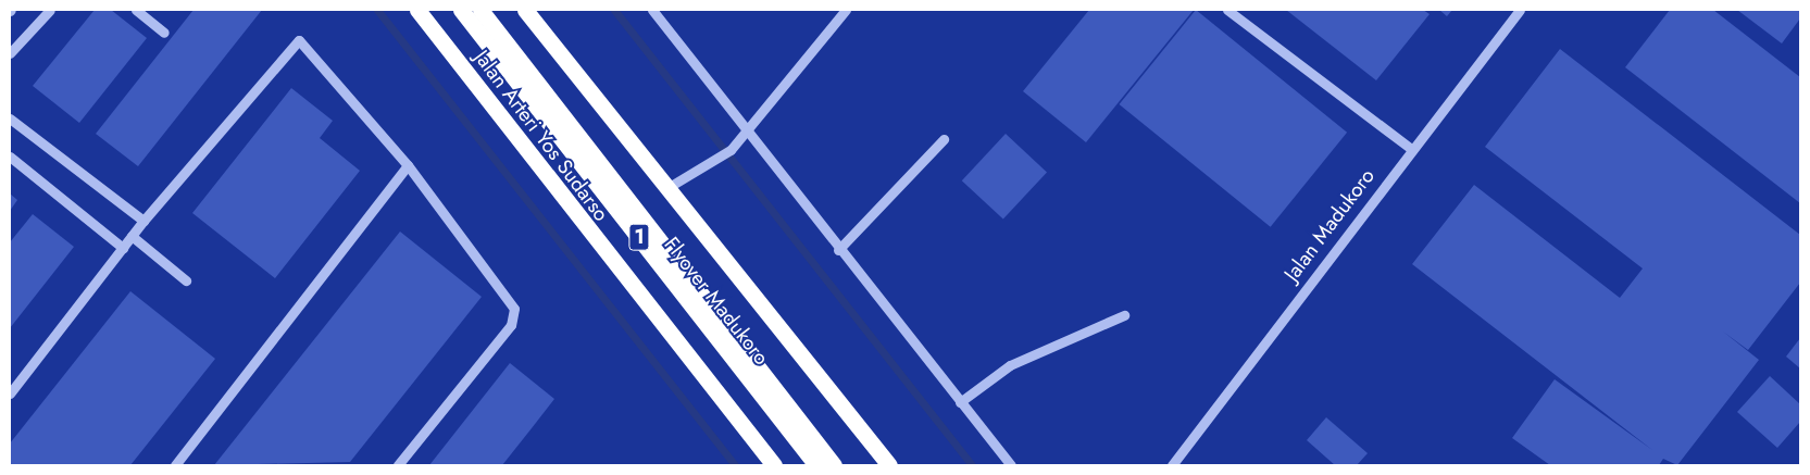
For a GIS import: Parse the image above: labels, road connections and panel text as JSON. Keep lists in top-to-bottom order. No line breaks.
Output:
{"streets":{"highway":["Jalan Arteri Yos Sudarso","1","Flyover Madukoro"],"street":["Jalan Madukoro"]}}
